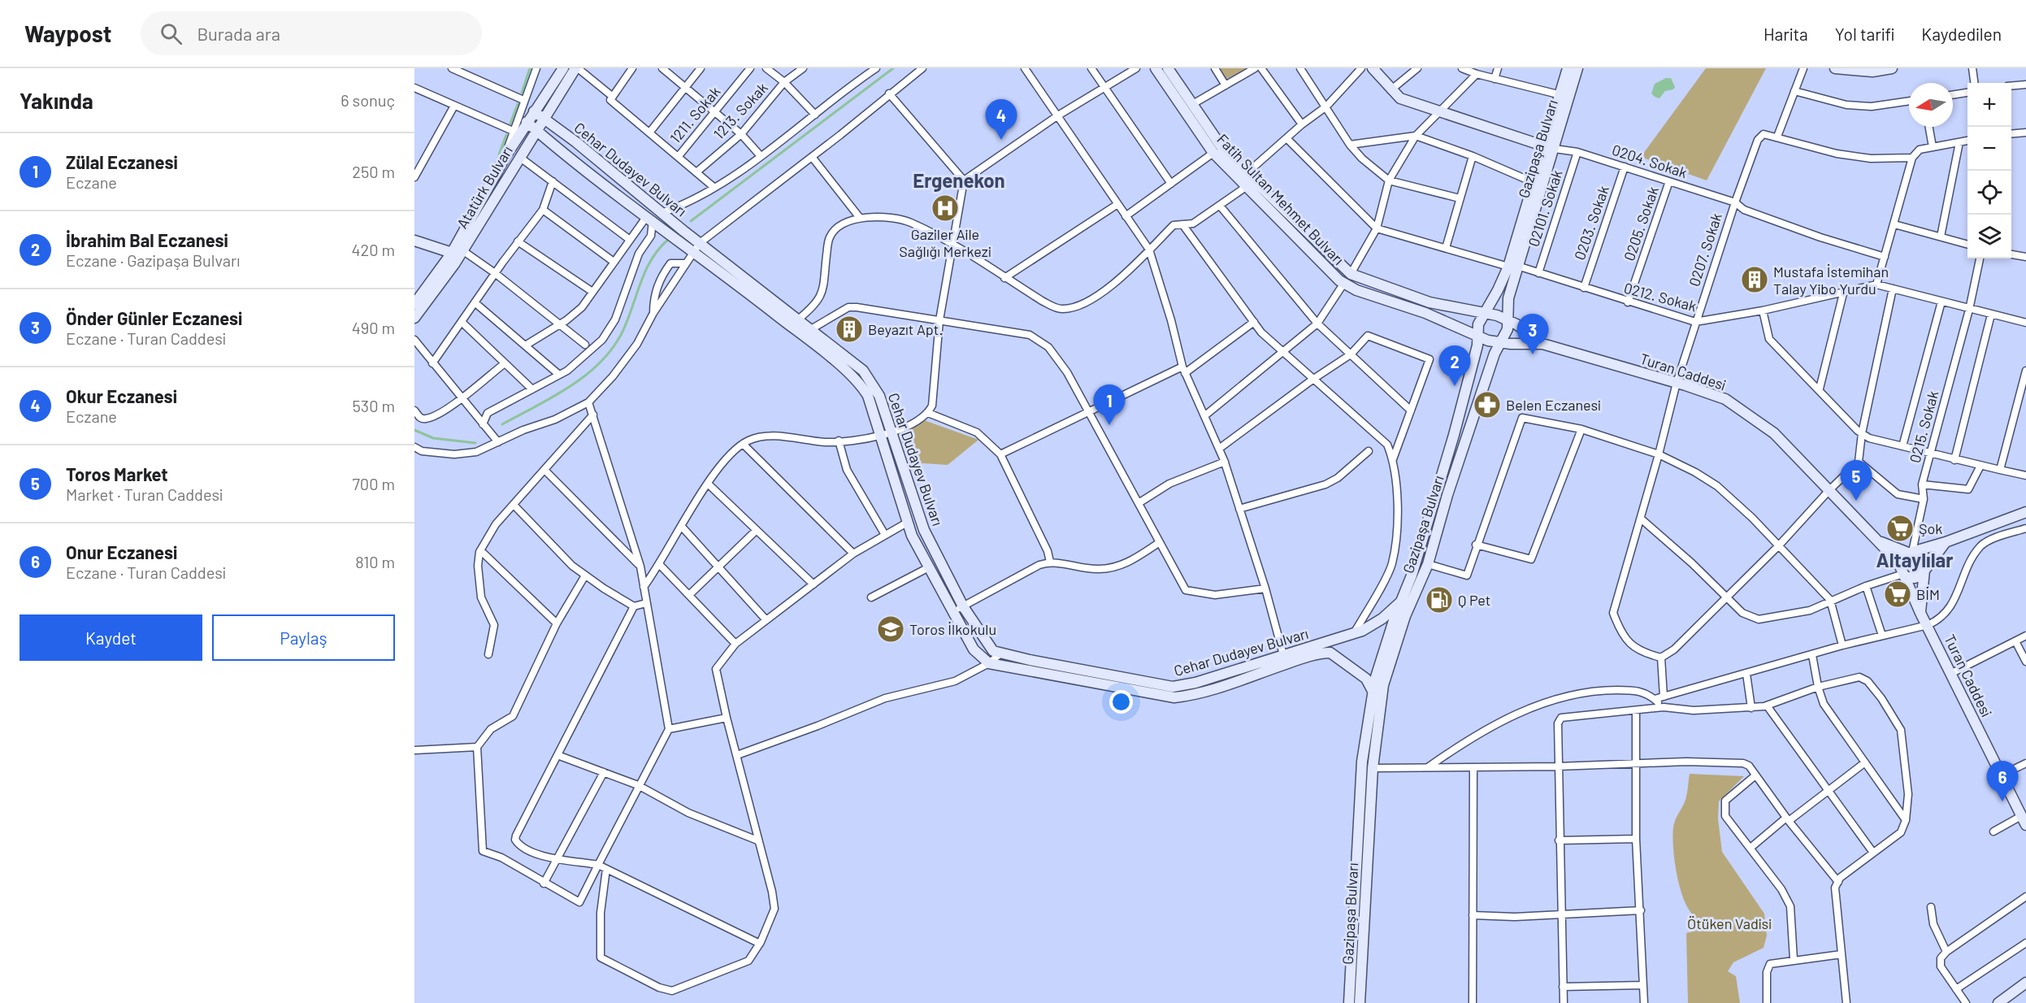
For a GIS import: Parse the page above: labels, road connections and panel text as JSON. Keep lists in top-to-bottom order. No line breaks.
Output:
{"streets":{"street":["1213. Sokak","1211. Sokak","Gazipaşa Bulvarı","0204. Sokak","Cehar Dudayev Bulvarı","Atatürk Bulvarı","Fatih Sultan Mehmet Bulvarı","02101. Sokak","0203. Sokak","0205. Sokak","0207. Sokak","0212. Sokak","Turan Caddesi","0215. Sokak"]},"crossings":[["Gazipaşa Bulvarı","0204. Sokak"],["Gazipaşa Bulvarı","Cehar Dudayev Bulvarı"],["Gazipaşa Bulvarı","Fatih Sultan Mehmet Bulvarı"],["Gazipaşa Bulvarı","0212. Sokak"],["0204. Sokak","02101. Sokak"],["0204. Sokak","0203. Sokak"],["0204. Sokak","0205. Sokak"],["0204. Sokak","0207. Sokak"],["Cehar Dudayev Bulvarı","Atatürk Bulvarı"],["Fatih Sultan Mehmet Bulvarı","Turan Caddesi"],["02101. Sokak","0212. Sokak"],["0203. Sokak","0212. Sokak"],["0205. Sokak","0212. Sokak"],["0207. Sokak","0212. Sokak"],["0207. Sokak","Turan Caddesi"],["0212. Sokak","0215. Sokak"],["Turan Caddesi","0215. Sokak"]],"districts":["Ergenekon","Altaylılar"],"parks":["Ötüken Vadisi"],"places":{"hospital":["Gaziler Aile Sağlığı Merkezi"],"building":["Mustafa İstemihan Talay Yibo Yurdu","Beyazıt Apt."],"pharmacy":["Belen Eczanesi"],"supermarket":["Şok","BİM"],"fuel station":["Q Pet"],"school or university":["Toros İlkokulu"]},"north":"left","page":{"header":"Waypost","search":"Burada ara","nav":["Harita","Yol tarifi","Kaydedilen"],"heading":["Yakında","6 sonuç"],"map_buttons":["+","−"],"pins":["4","3","2","1","5","6"],"list":[{"mark":"1","name":"Zülal Eczanesi","note":"Eczane","value":"250 m"},{"mark":"2","name":"İbrahim Bal Eczanesi","note":"Eczane · Gazipaşa Bulvarı","value":"420 m"},{"mark":"3","name":"Önder Günler Eczanesi","note":"Eczane · Turan Caddesi","value":"490 m"},{"mark":"4","name":"Okur Eczanesi","note":"Eczane","value":"530 m"},{"mark":"5","name":"Toros Market","note":"Market · Turan Caddesi","value":"700 m"},{"mark":"6","name":"Onur Eczanesi","note":"Eczane · Turan Caddesi","value":"810 m"}],"buttons":["Kaydet","Paylaş"]}}
